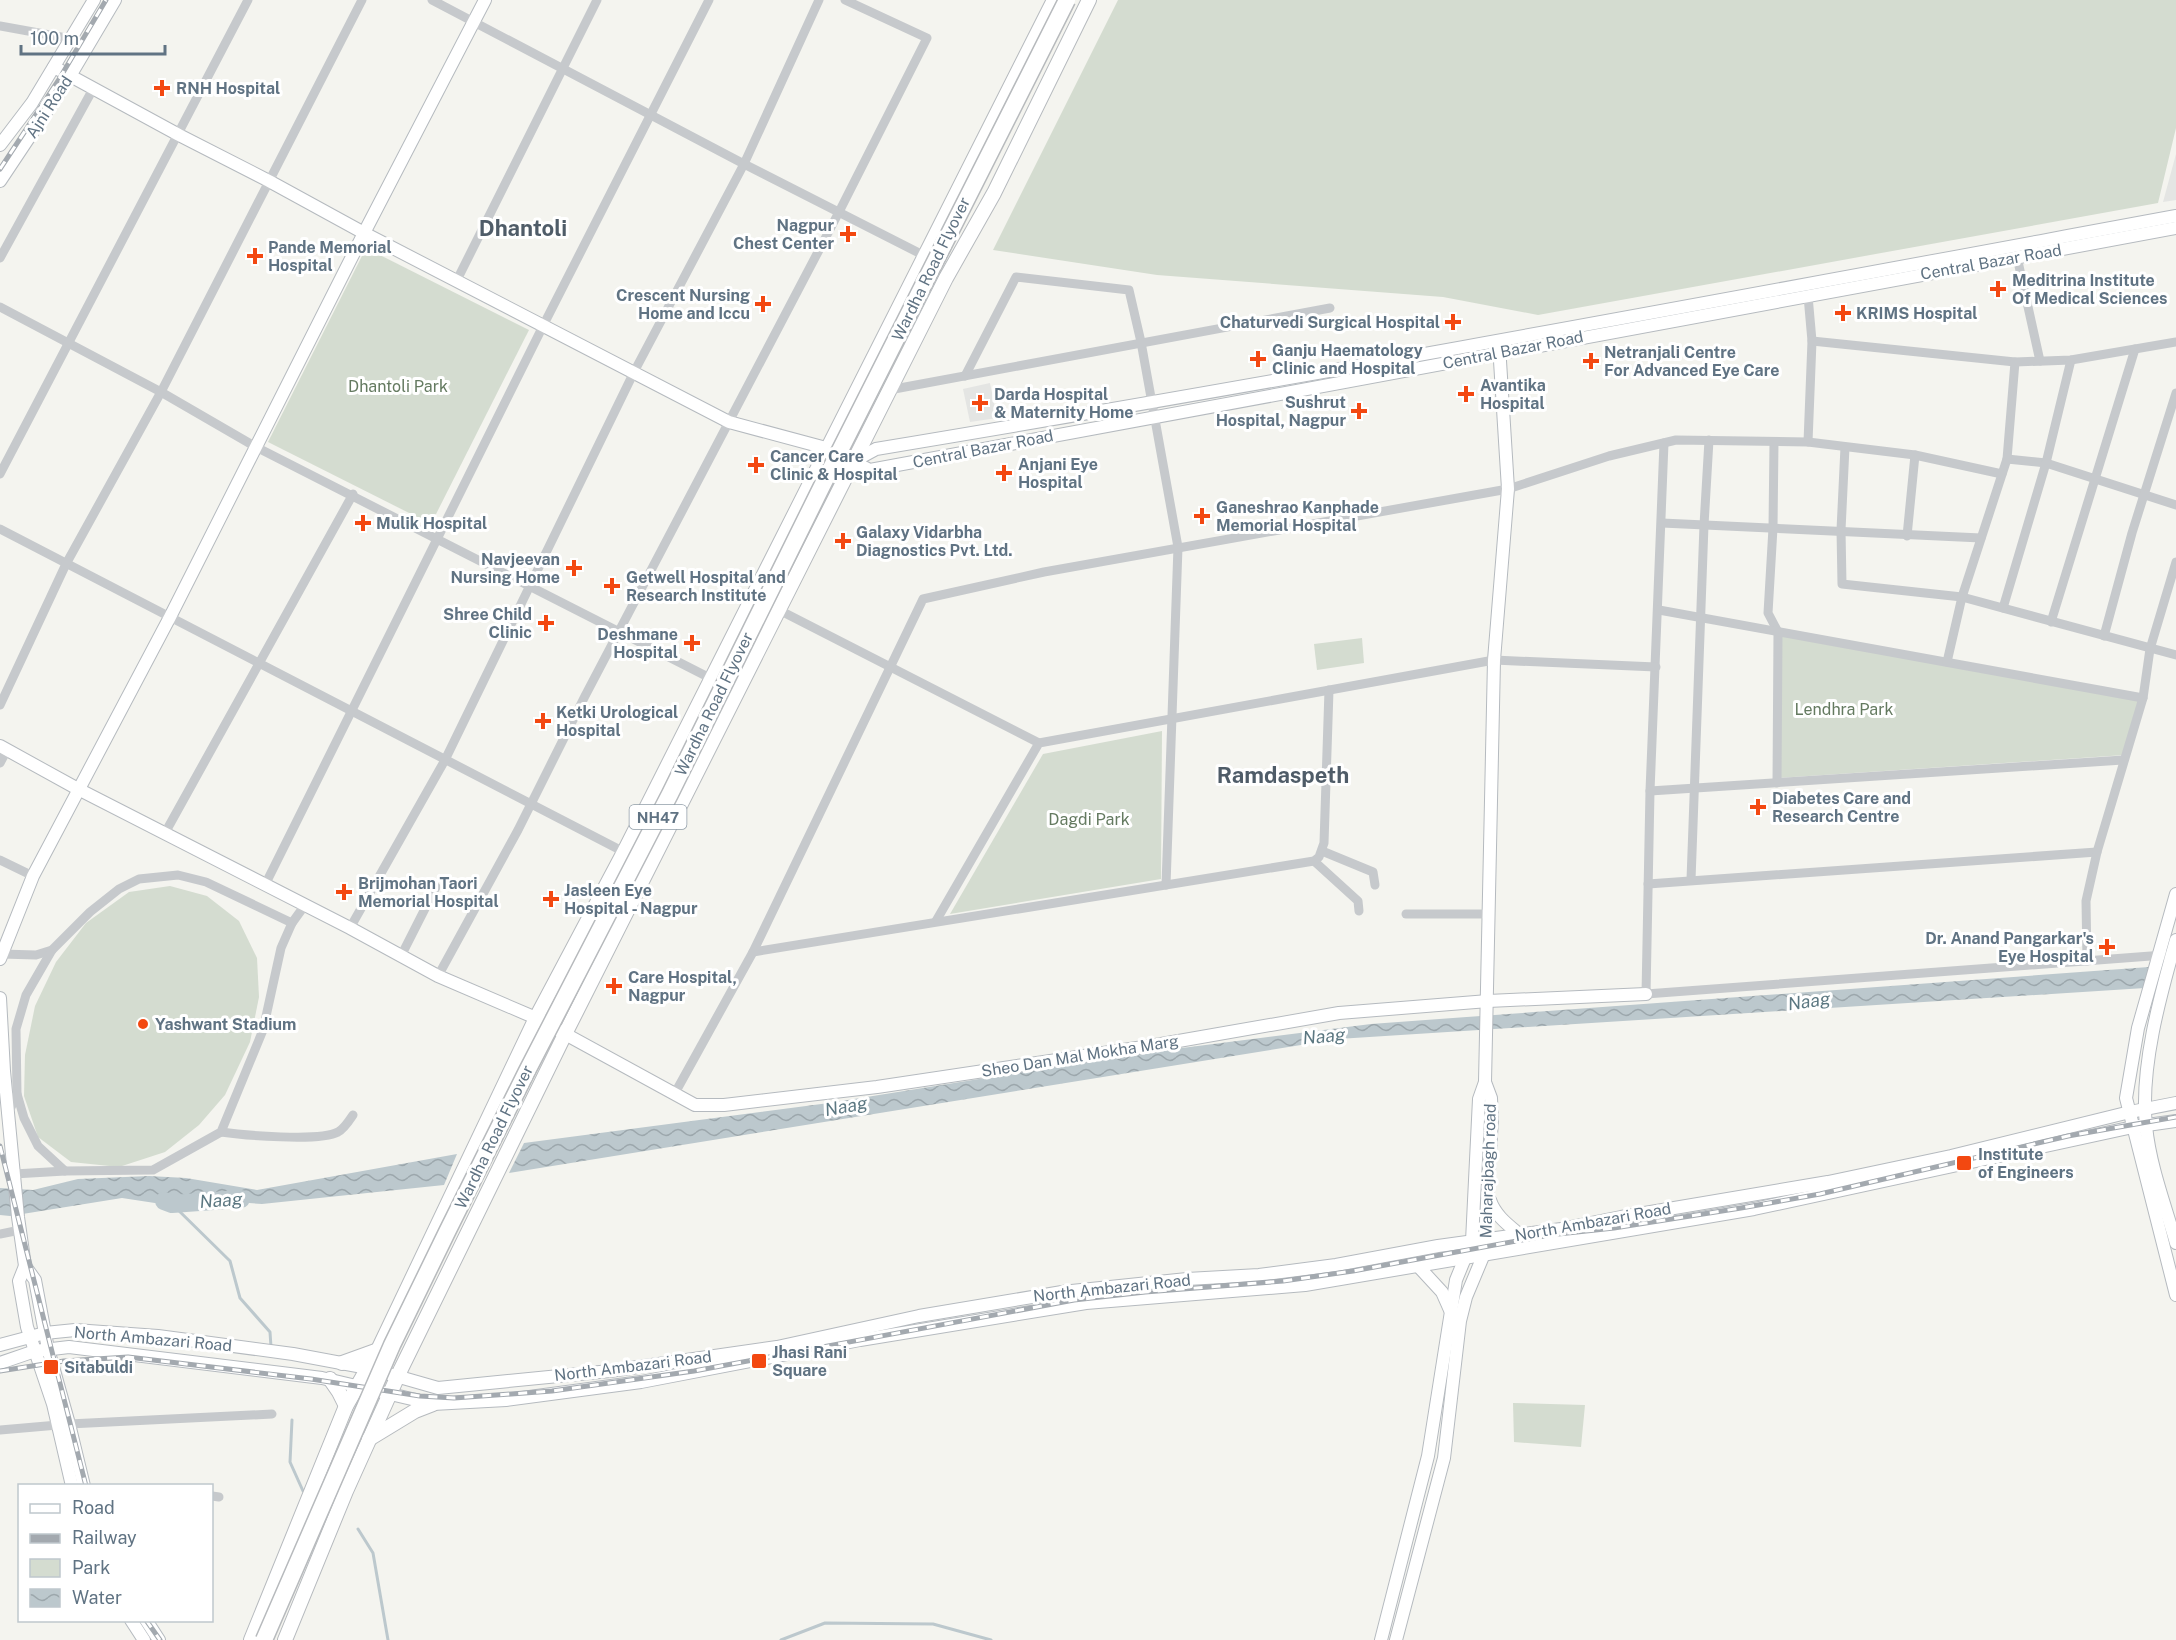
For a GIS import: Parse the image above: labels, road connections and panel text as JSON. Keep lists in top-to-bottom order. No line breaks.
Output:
{"streets":{"highway":["Wardha Road Flyover","NH47"],"main road":["Ajni Road","Central Bazar Road","Sheo Dan Mal Mokha Marg","Maharajbagh road","North Ambazari Road"]},"crossings":[["Ajni Road","Central Bazar Road"],["Maharajbagh road","North Ambazari Road"]],"districts":["Dhantoli","Ramdaspeth"],"water":["Naag"],"parks":["Dhantoli Park","Lendhra Park","Dagdi Park"],"places":{"health":["RNH Hospital","Nagpur Chest Center","Pande Memorial Hospital","Meditrina Institute Of Medical Sciences","Crescent Nursing Home and Iccu","KRIMS Hospital","Chaturvedi Surgical Hospital","Ganju Haematology Clinic and Hospital","Netranjali Centre For Advanced Eye Care","Avantika Hospital","Darda Hospital & Maternity Home","Sushrut Hospital, Nagpur","Cancer Care Clinic & Hospital","Anjani Eye Hospital","Ganeshrao Kanphade Memorial Hospital","Mulik Hospital","Galaxy Vidarbha Diagnostics Pvt. Ltd.","Navjeevan Nursing Home","Getwell Hospital and Research Institute","Shree Child Clinic","Deshmane Hospital","Ketki Urological Hospital","Diabetes Care and Research Centre","Brijmohan Taori Memorial Hospital","Jasleen Eye Hospital - Nagpur","Dr. Anand Pangarkar's Eye Hospital","Care Hospital, Nagpur"],"other":["Yashwant Stadium"],"transit":["Institute of Engineers","Jhasi Rani Square","Sitabuldi"]},"legend":["Road","Railway","Park","Water"],"scale_bar":"100 m"}
